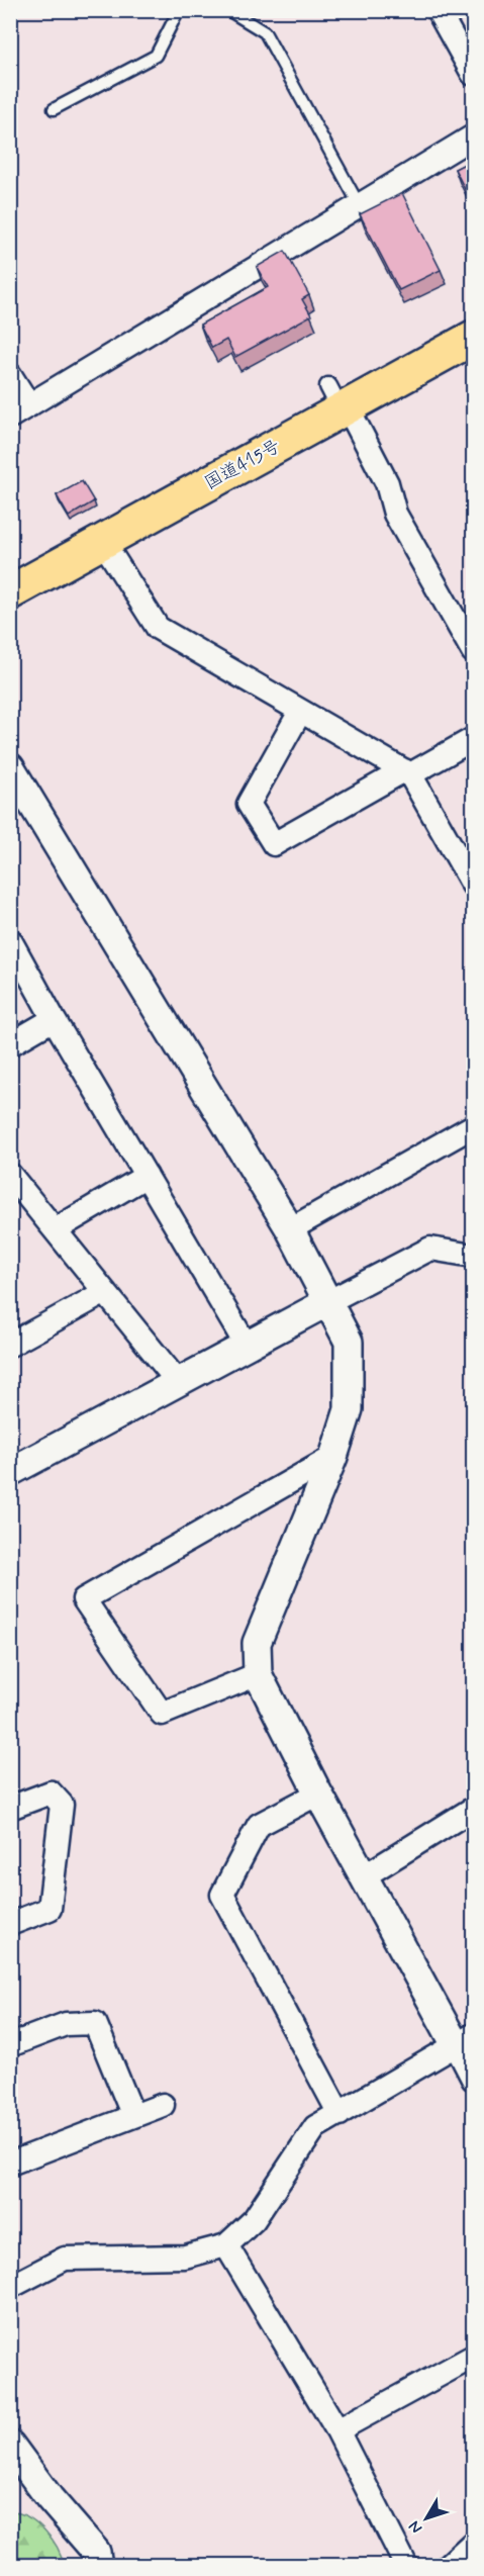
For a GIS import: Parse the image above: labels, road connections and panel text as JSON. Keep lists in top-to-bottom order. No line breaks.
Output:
{"streets":{"highway":["国道415号"]},"north":"bottom left"}
